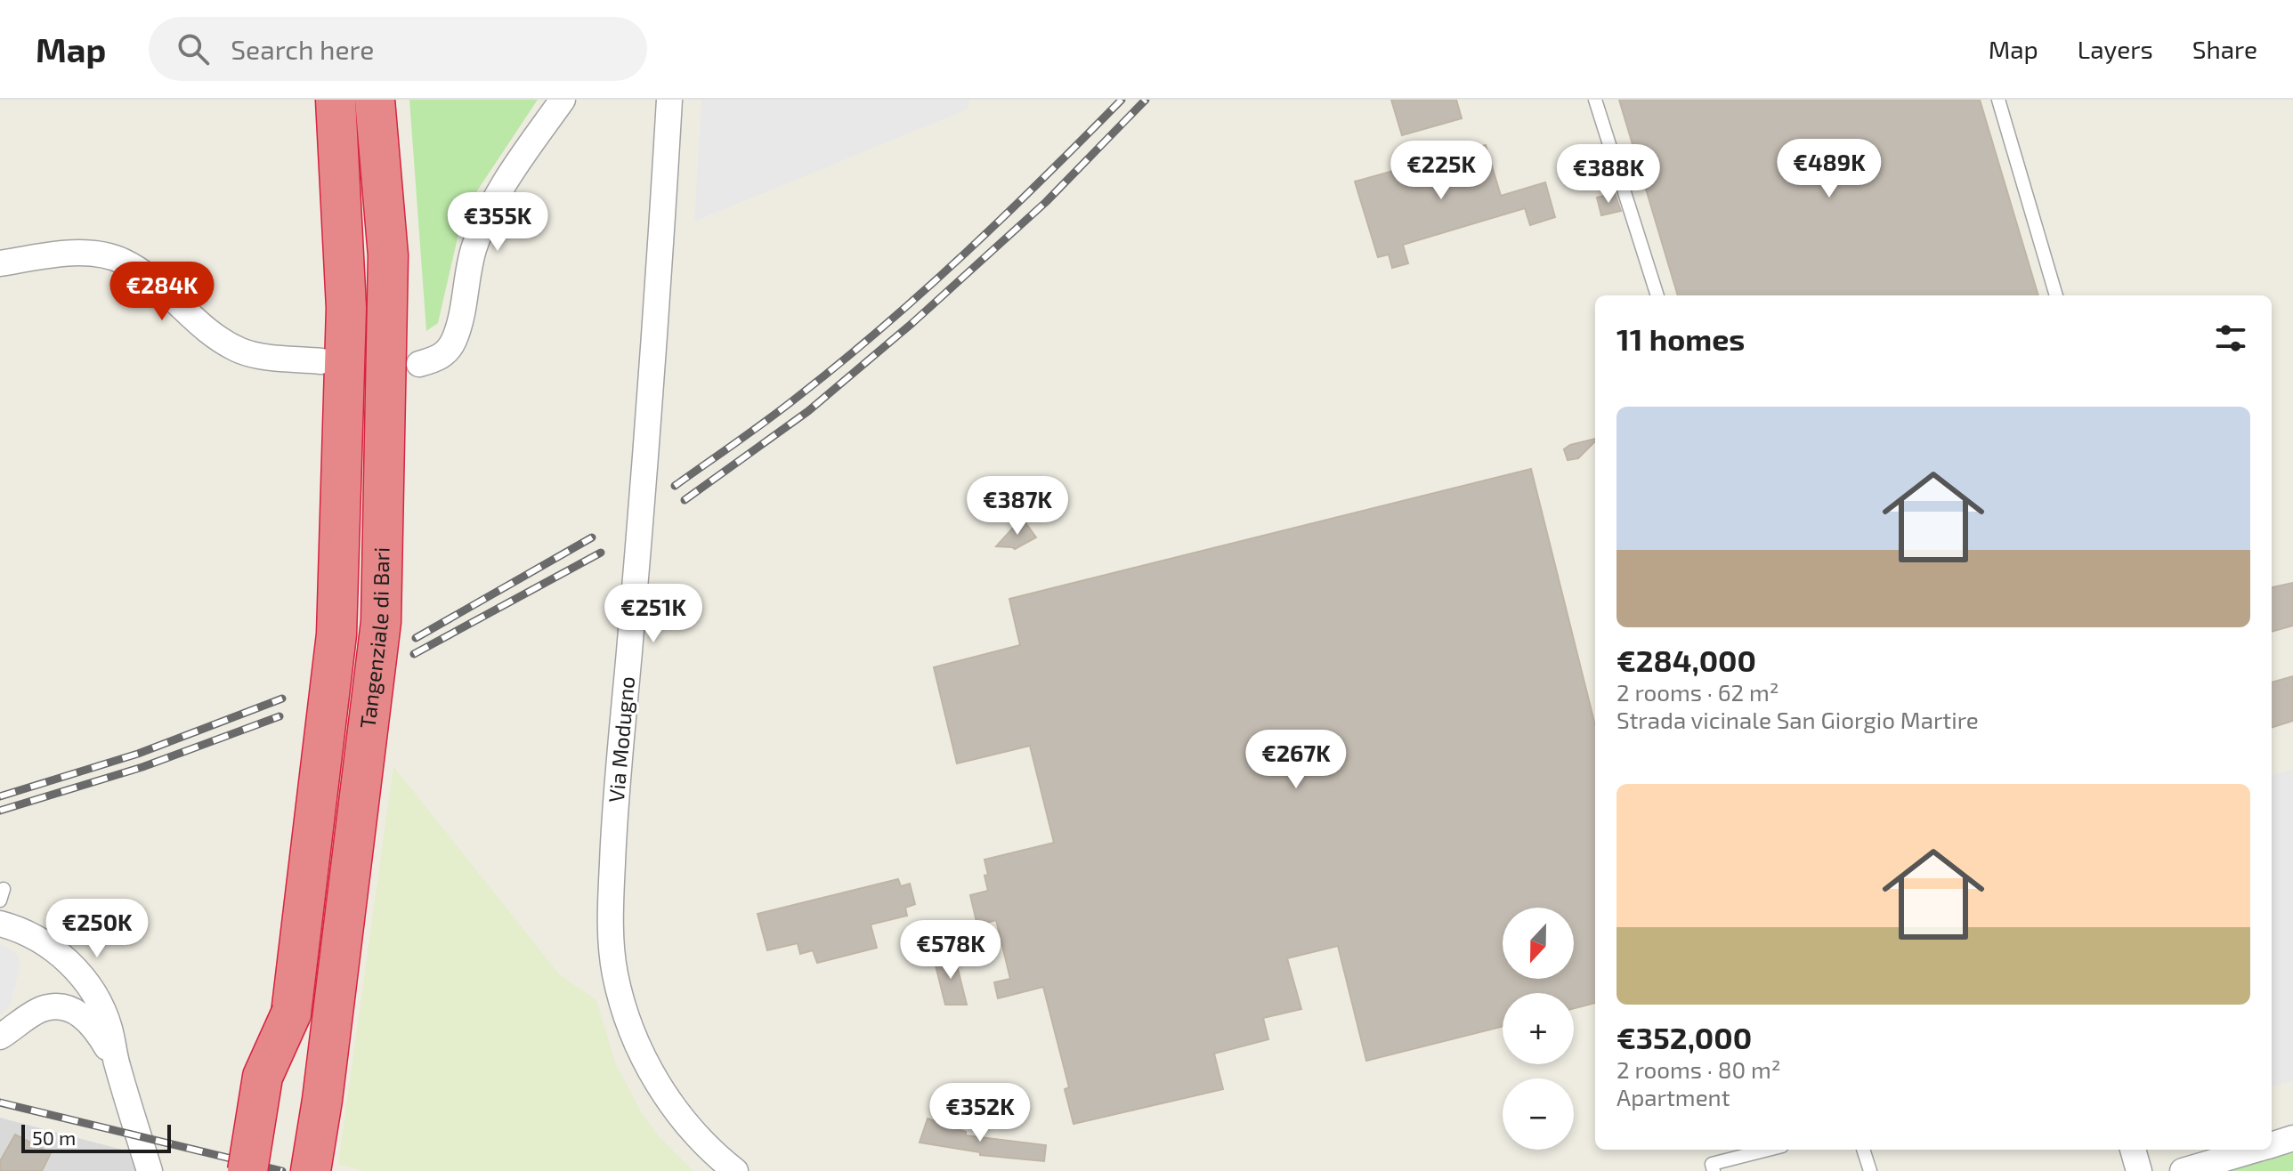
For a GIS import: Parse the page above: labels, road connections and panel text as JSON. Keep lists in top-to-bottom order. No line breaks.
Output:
{"streets":{"highway":["Tangenziale di Bari"],"street":["Via Modugno"]},"scale_bar":"50 m","north":"bottom","page":{"header":"Map","search":"Search here","nav":["Map","Layers","Share"],"price":["€489K","€225K","€388K","€355K","€284K","€387K","€251K","€267K","€250K","€578K","€352K"],"heading":"11 homes","list":[{"name":"€284,000","note":"2 rooms · 62 m² · Strada vicinale San Giorgio Martire"},{"name":"€352,000","note":"2 rooms · 80 m² · Apartment"}],"map_buttons":["+","−"],"scale":"50 m"}}
